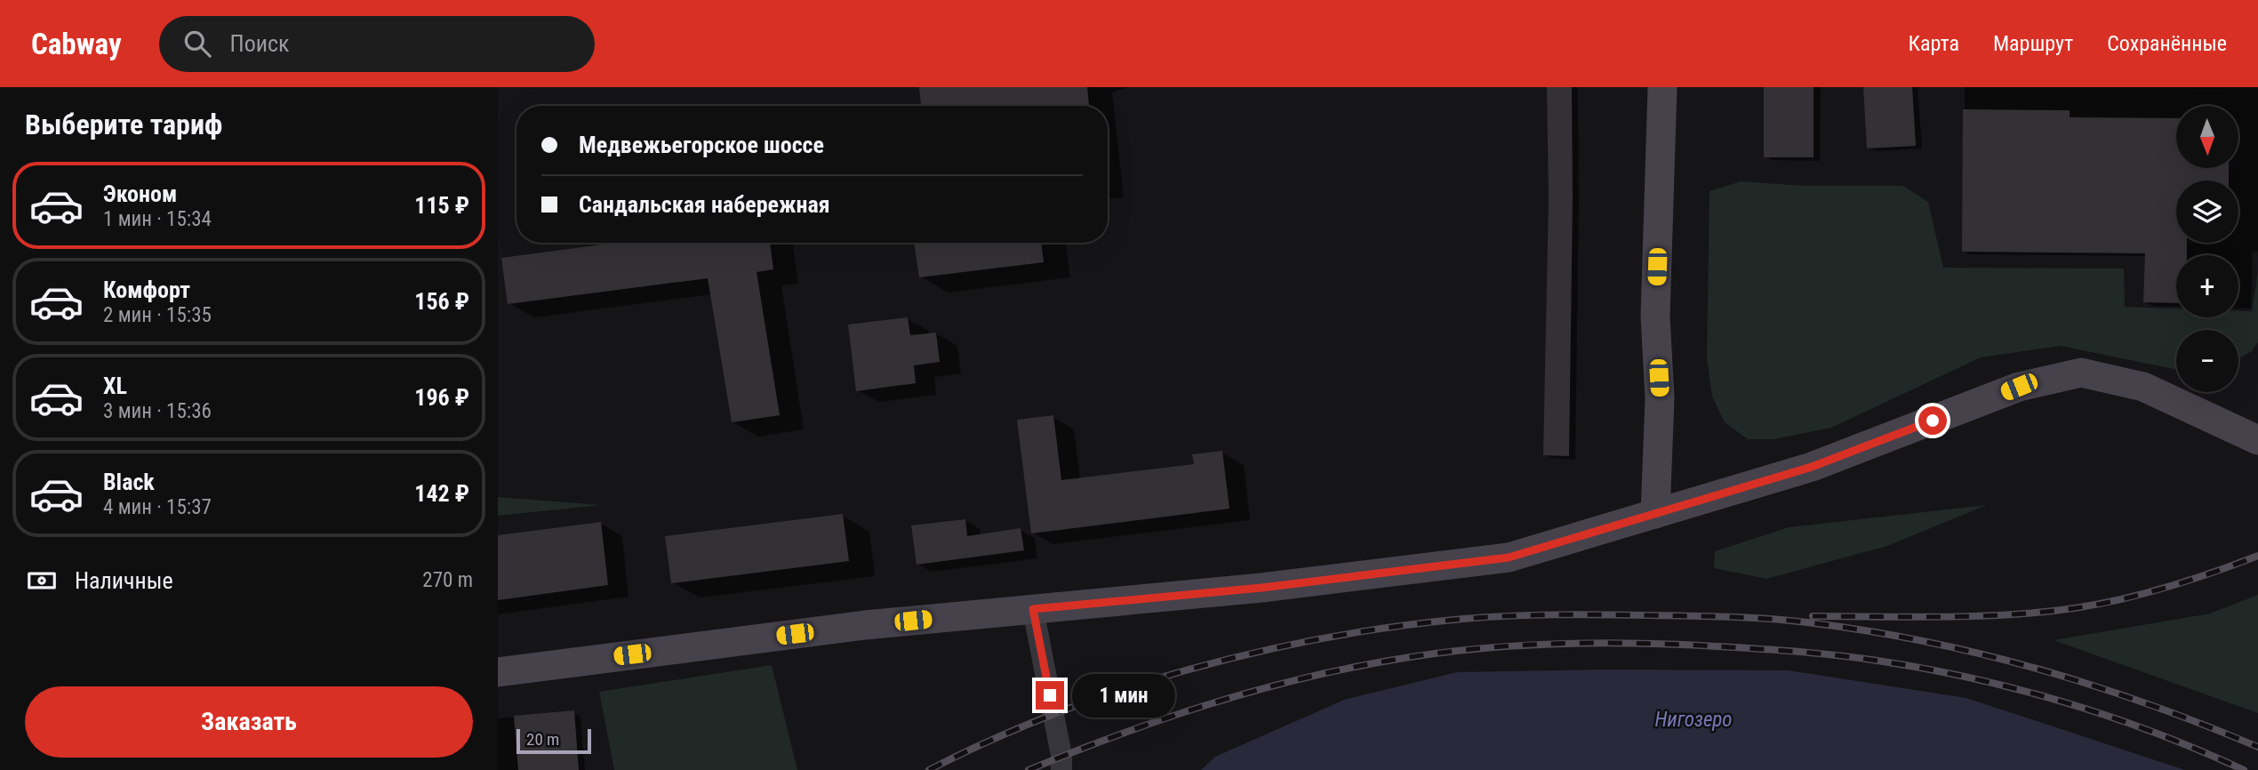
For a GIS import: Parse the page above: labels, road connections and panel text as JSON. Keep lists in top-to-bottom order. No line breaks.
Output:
{"water":["Нигозеро"],"scale_bar":"20 m","north":"bottom","page":{"header":"Cabway","search":"Поиск","nav":["Карта","Маршрут","Сохранённые"],"heading":"Выберите тариф","map_buttons":["+","−"],"banner":["Медвежьегорское шоссе","Сандальская набережная"],"list":[{"name":"Эконом","note":"1 мин · 15:34","value":"115 ₽"},{"name":"Комфорт","note":"2 мин · 15:35","value":"156 ₽"},{"name":"XL","note":"3 мин · 15:36","value":"196 ₽"},{"name":"Black","note":"4 мин · 15:37","value":"142 ₽"}],"pay":["Наличные","270 m"],"buttons":"Заказать","bubble":"1 мин","scale":"20 m"}}
